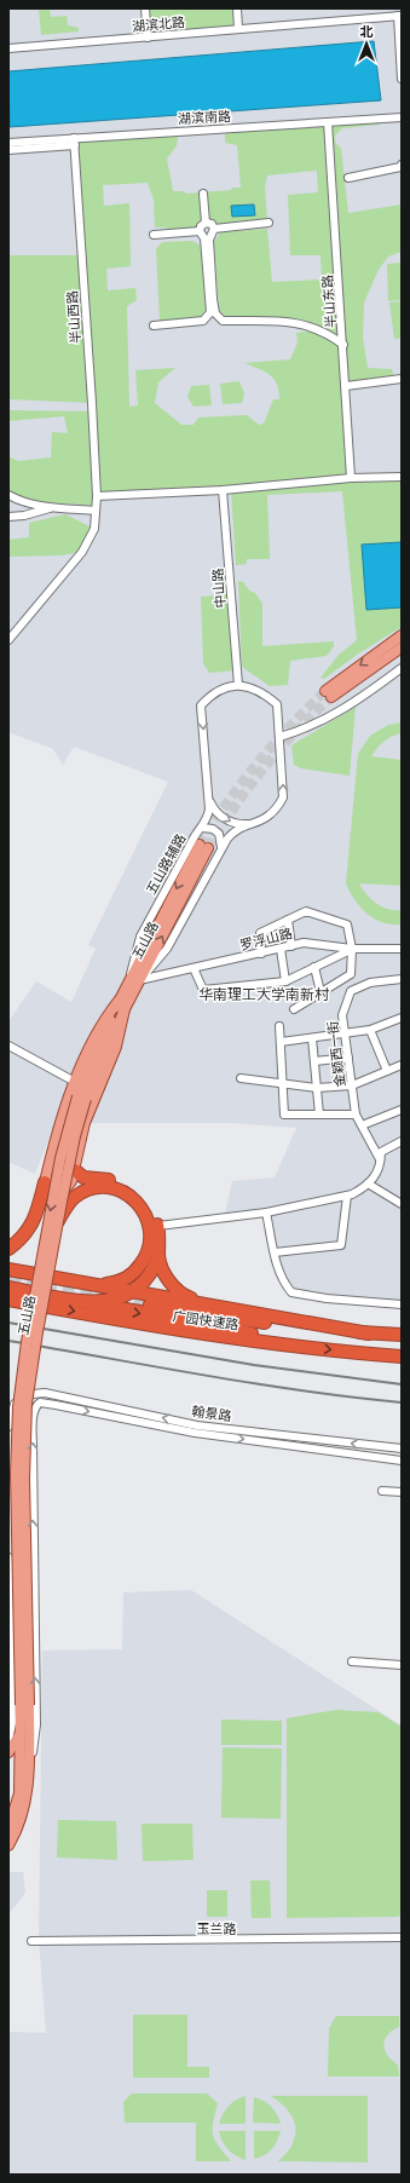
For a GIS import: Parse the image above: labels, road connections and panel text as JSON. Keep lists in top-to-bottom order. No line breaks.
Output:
{"streets":{"highway":["广园快速路"],"main road":["五山路"],"street":["湖滨北路","湖滨南路","半山东路","半山西路","中山路","五山路辅路","罗浮山路","金颖西一街","翰景路","玉兰路"]},"crossings":[["湖滨南路","半山东路"],["湖滨南路","半山西路"],["五山路辅路","五山路"],["罗浮山路","五山路"]],"districts":["华南理工大学南新村"],"north":"top"}
